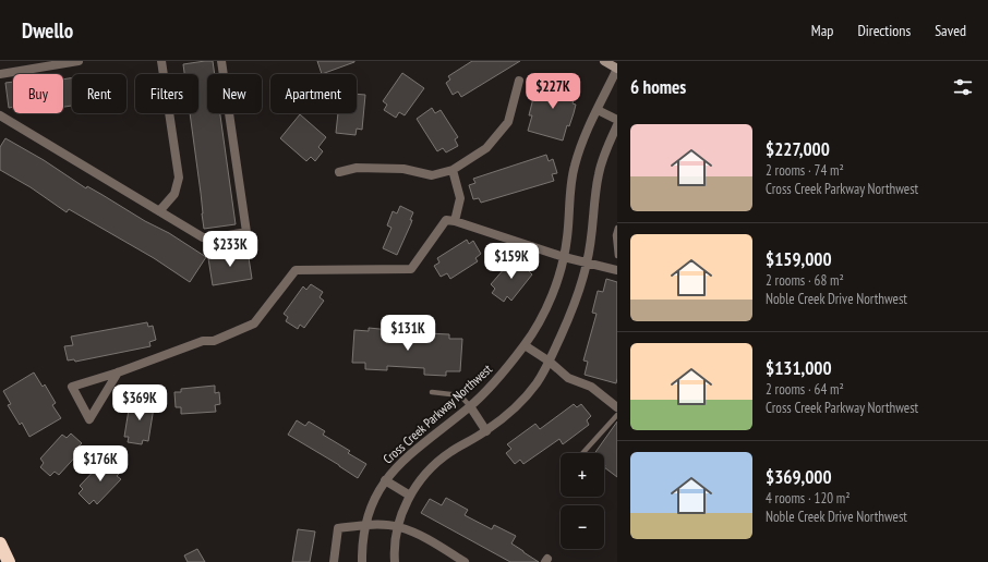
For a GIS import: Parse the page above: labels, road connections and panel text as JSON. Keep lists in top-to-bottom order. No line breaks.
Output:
{"streets":{"street":["Cross Creek Parkway Northwest"]},"page":{"header":"Dwello","nav":["Map","Directions","Saved"],"heading":"6 homes","price":["$227K","$233K","$159K","$131K","$369K","$176K"],"chip":["Buy","Rent","Filters","New","Apartment"],"list":[{"name":"$227,000","note":"2 rooms · 74 m² · Cross Creek Parkway Northwest"},{"name":"$159,000","note":"2 rooms · 68 m² · Noble Creek Drive Northwest"},{"name":"$131,000","note":"2 rooms · 64 m² · Cross Creek Parkway Northwest"},{"name":"$369,000","note":"4 rooms · 120 m² · Noble Creek Drive Northwest"}],"map_buttons":["+","−"]}}
